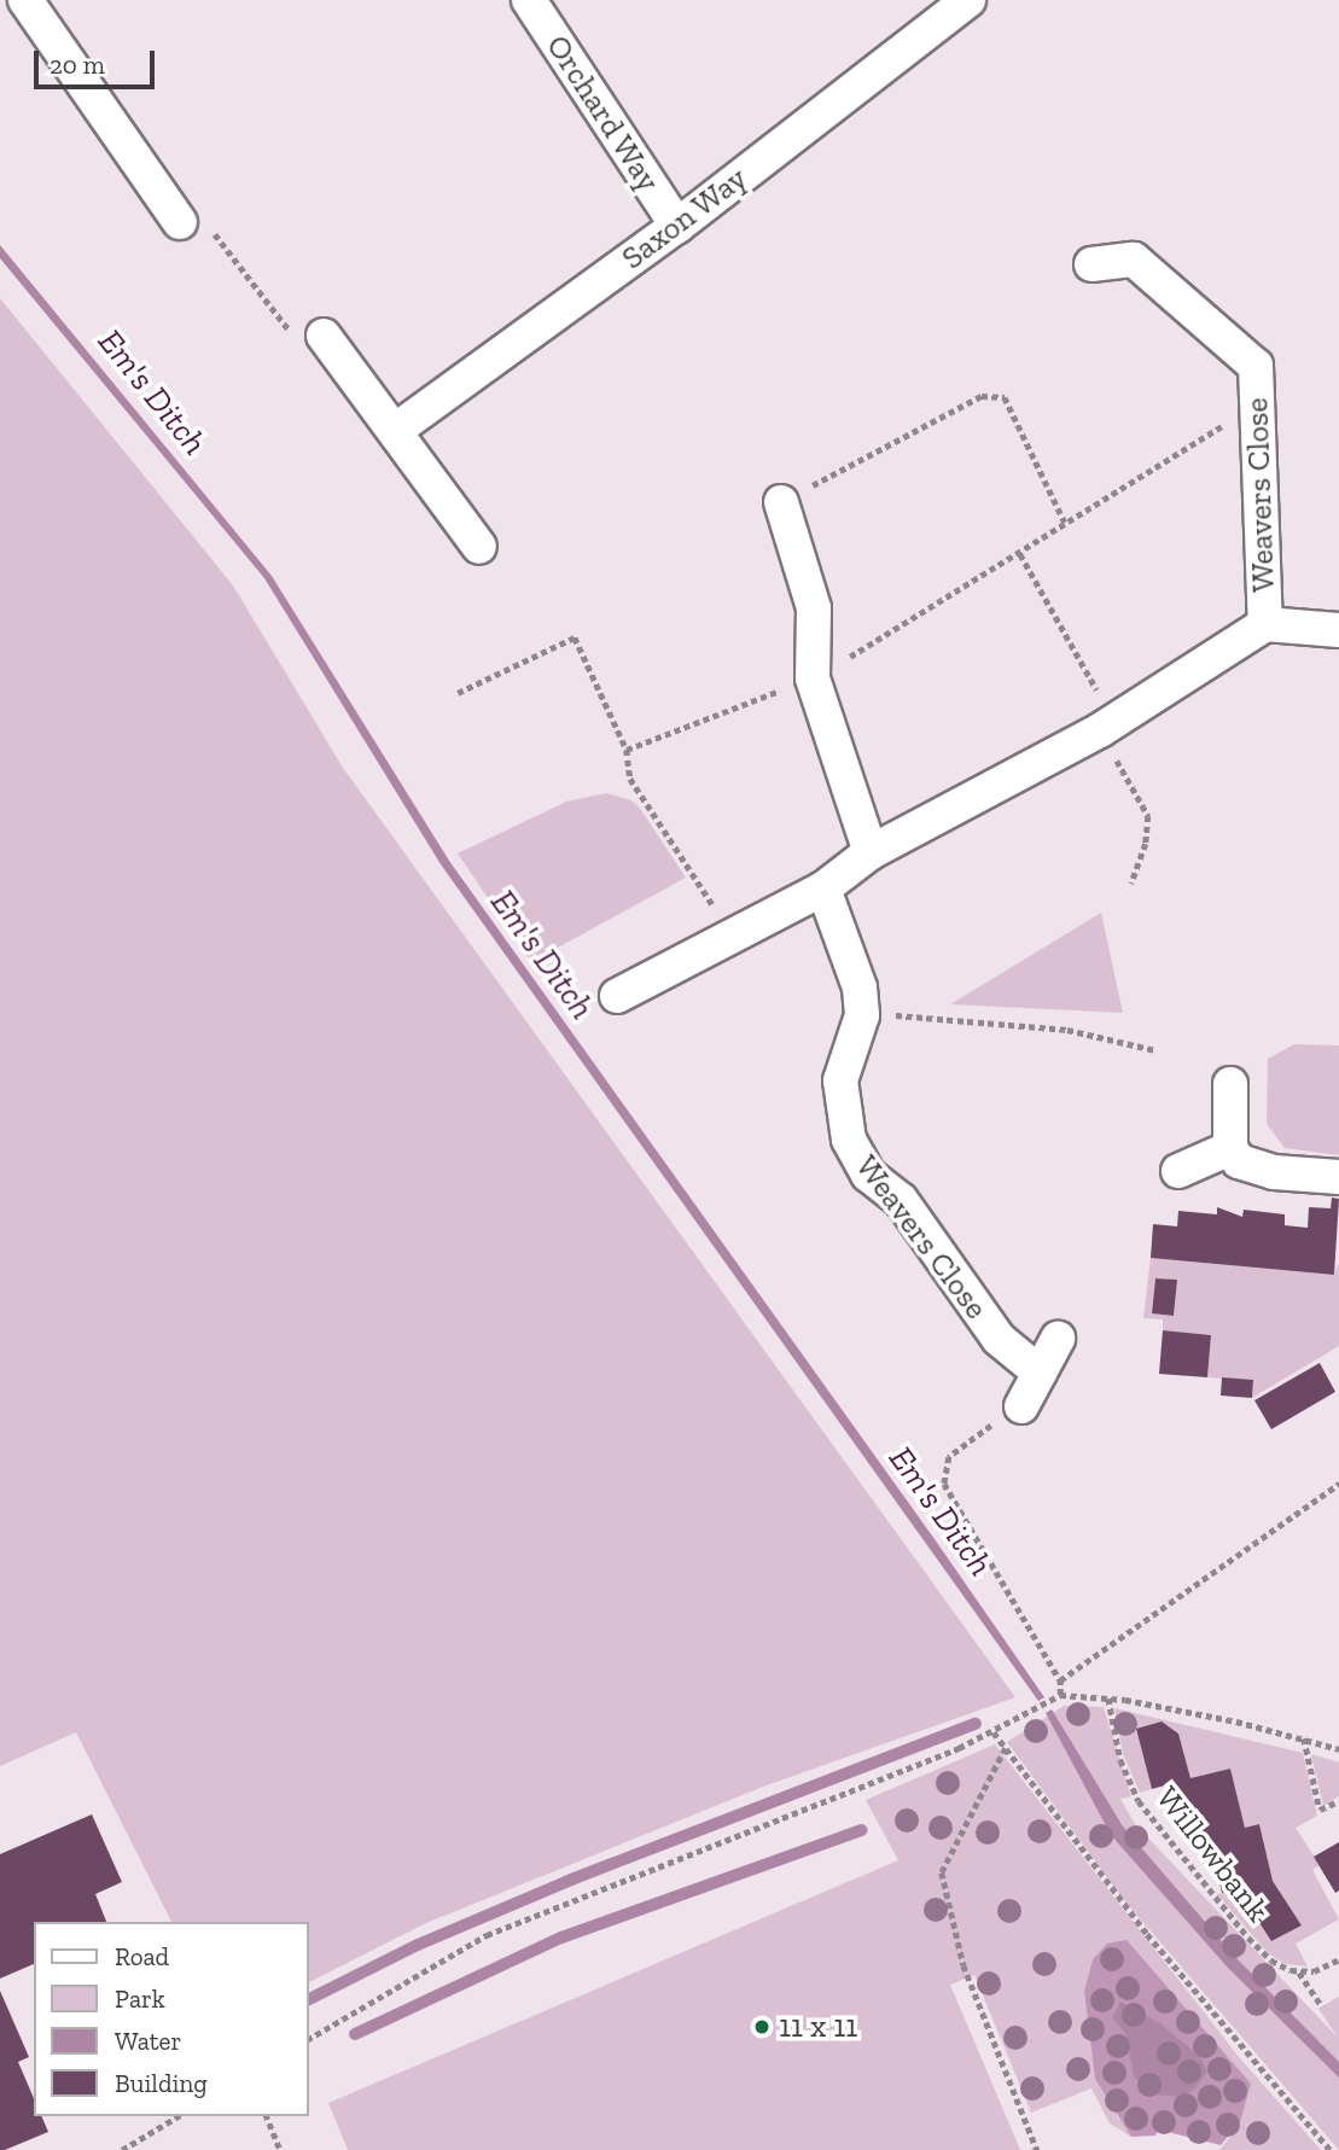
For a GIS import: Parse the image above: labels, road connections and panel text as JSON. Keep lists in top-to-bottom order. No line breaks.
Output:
{"streets":{"street":["Orchard Way","Saxon Way","Weavers Close"],"path":["Willowbank"]},"crossings":[["Orchard Way","Saxon Way"]],"water":["Em's Ditch"],"places":["11 x 11"],"legend":["Road","Park","Water","Building"],"scale_bar":"20 m"}
